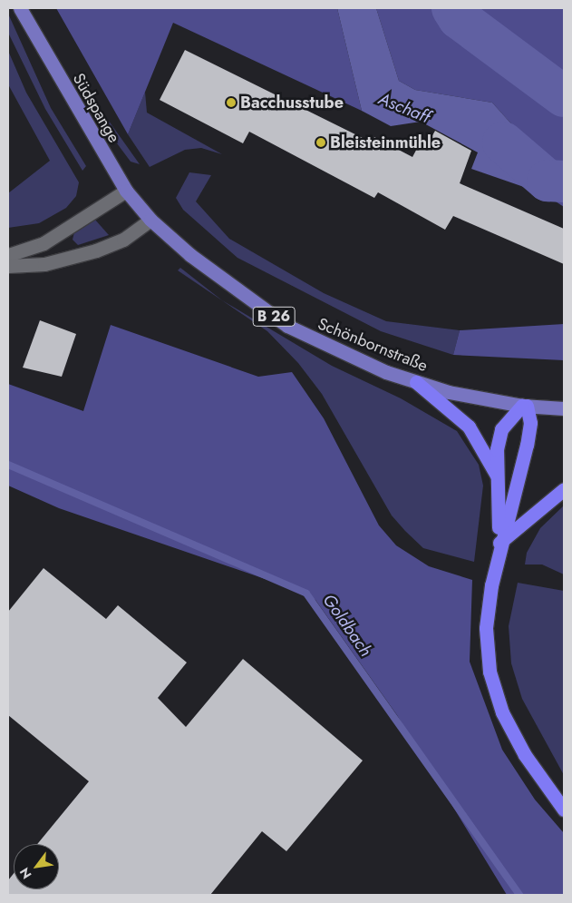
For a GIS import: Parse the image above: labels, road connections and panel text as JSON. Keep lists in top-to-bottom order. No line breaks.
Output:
{"streets":{"main road":["Südspange","B 26","Schönbornstraße"]},"crossings":[["Südspange","Schönbornstraße"]],"water":["Aschaff","Goldbach"],"places":["Bacchusstube","Bleisteinmühle"],"north":"bottom left"}
